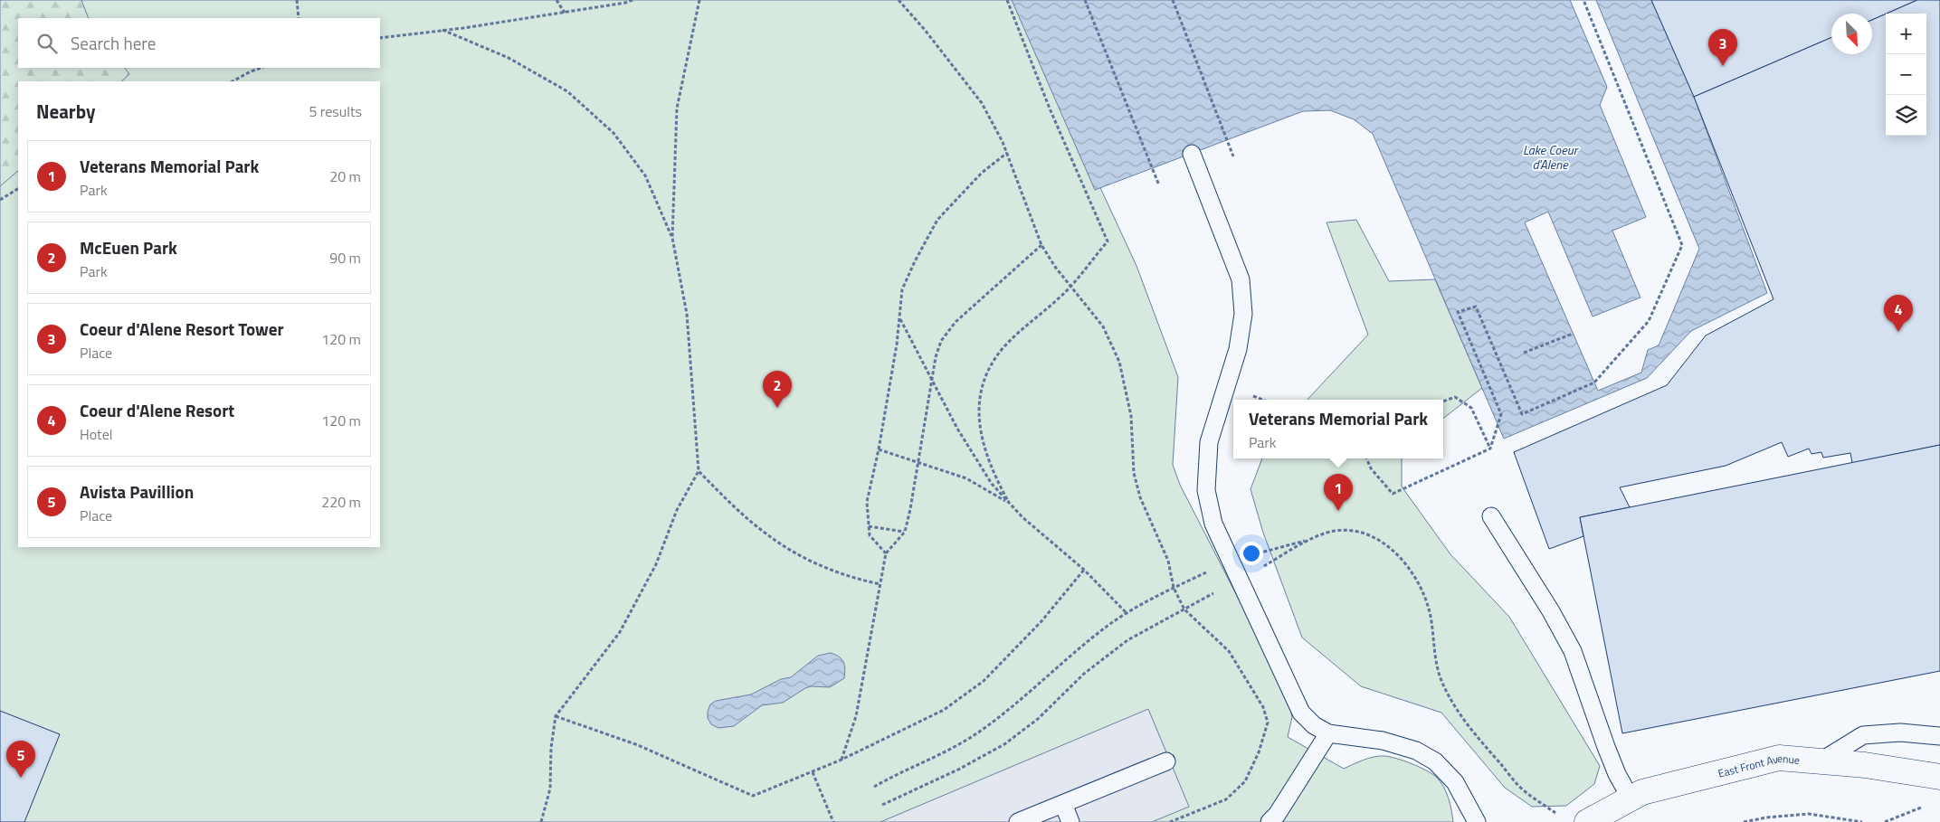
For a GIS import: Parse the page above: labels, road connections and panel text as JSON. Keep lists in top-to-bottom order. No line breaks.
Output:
{"streets":{"street":["East Front Avenue"]},"water":["Lake Coeur d'Alene"],"north":"bottom right","page":{"map_buttons":["+","−"],"search":"Search here","pins":["3","4","2","1","5"],"heading":["Nearby","5 results"],"list":[{"mark":"1","name":"Veterans Memorial Park","note":"Park","value":"20 m"},{"mark":"2","name":"McEuen Park","note":"Park","value":"90 m"},{"mark":"3","name":"Coeur d'Alene Resort Tower","note":"Place","value":"120 m"},{"mark":"4","name":"Coeur d'Alene Resort","note":"Hotel","value":"120 m"},{"mark":"5","name":"Avista Pavillion","note":"Place","value":"220 m"}],"popup":["Veterans Memorial Park","Park"]}}
